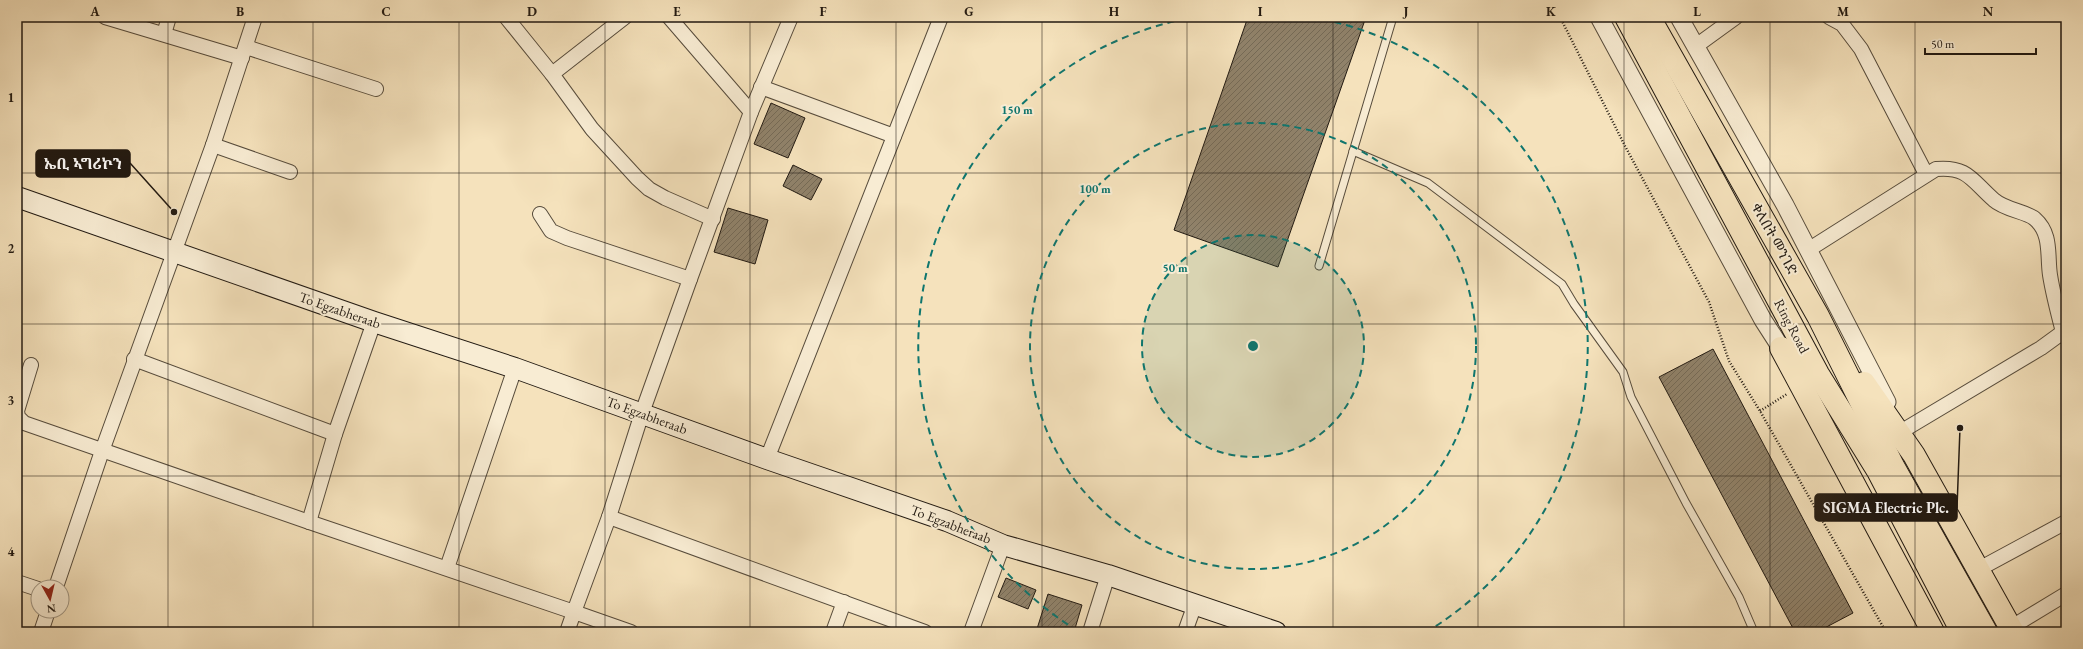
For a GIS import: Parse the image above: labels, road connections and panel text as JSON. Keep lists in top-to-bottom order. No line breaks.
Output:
{"streets":{"highway":["ቀለበት መንገድ","Ring Road"],"main road":["To Egzabheraab"]},"places":["ኤቢ ኣግሪኮን","SIGMA Electric Plc."],"scale_bar":"50 m","north":"bottom","grid":{"columns":["A","B","C","D","E","F","G","H","I","J","K","L","M","N"],"rows":["1","2","3","4"]},"rings":["150 m","100 m","50 m"]}
